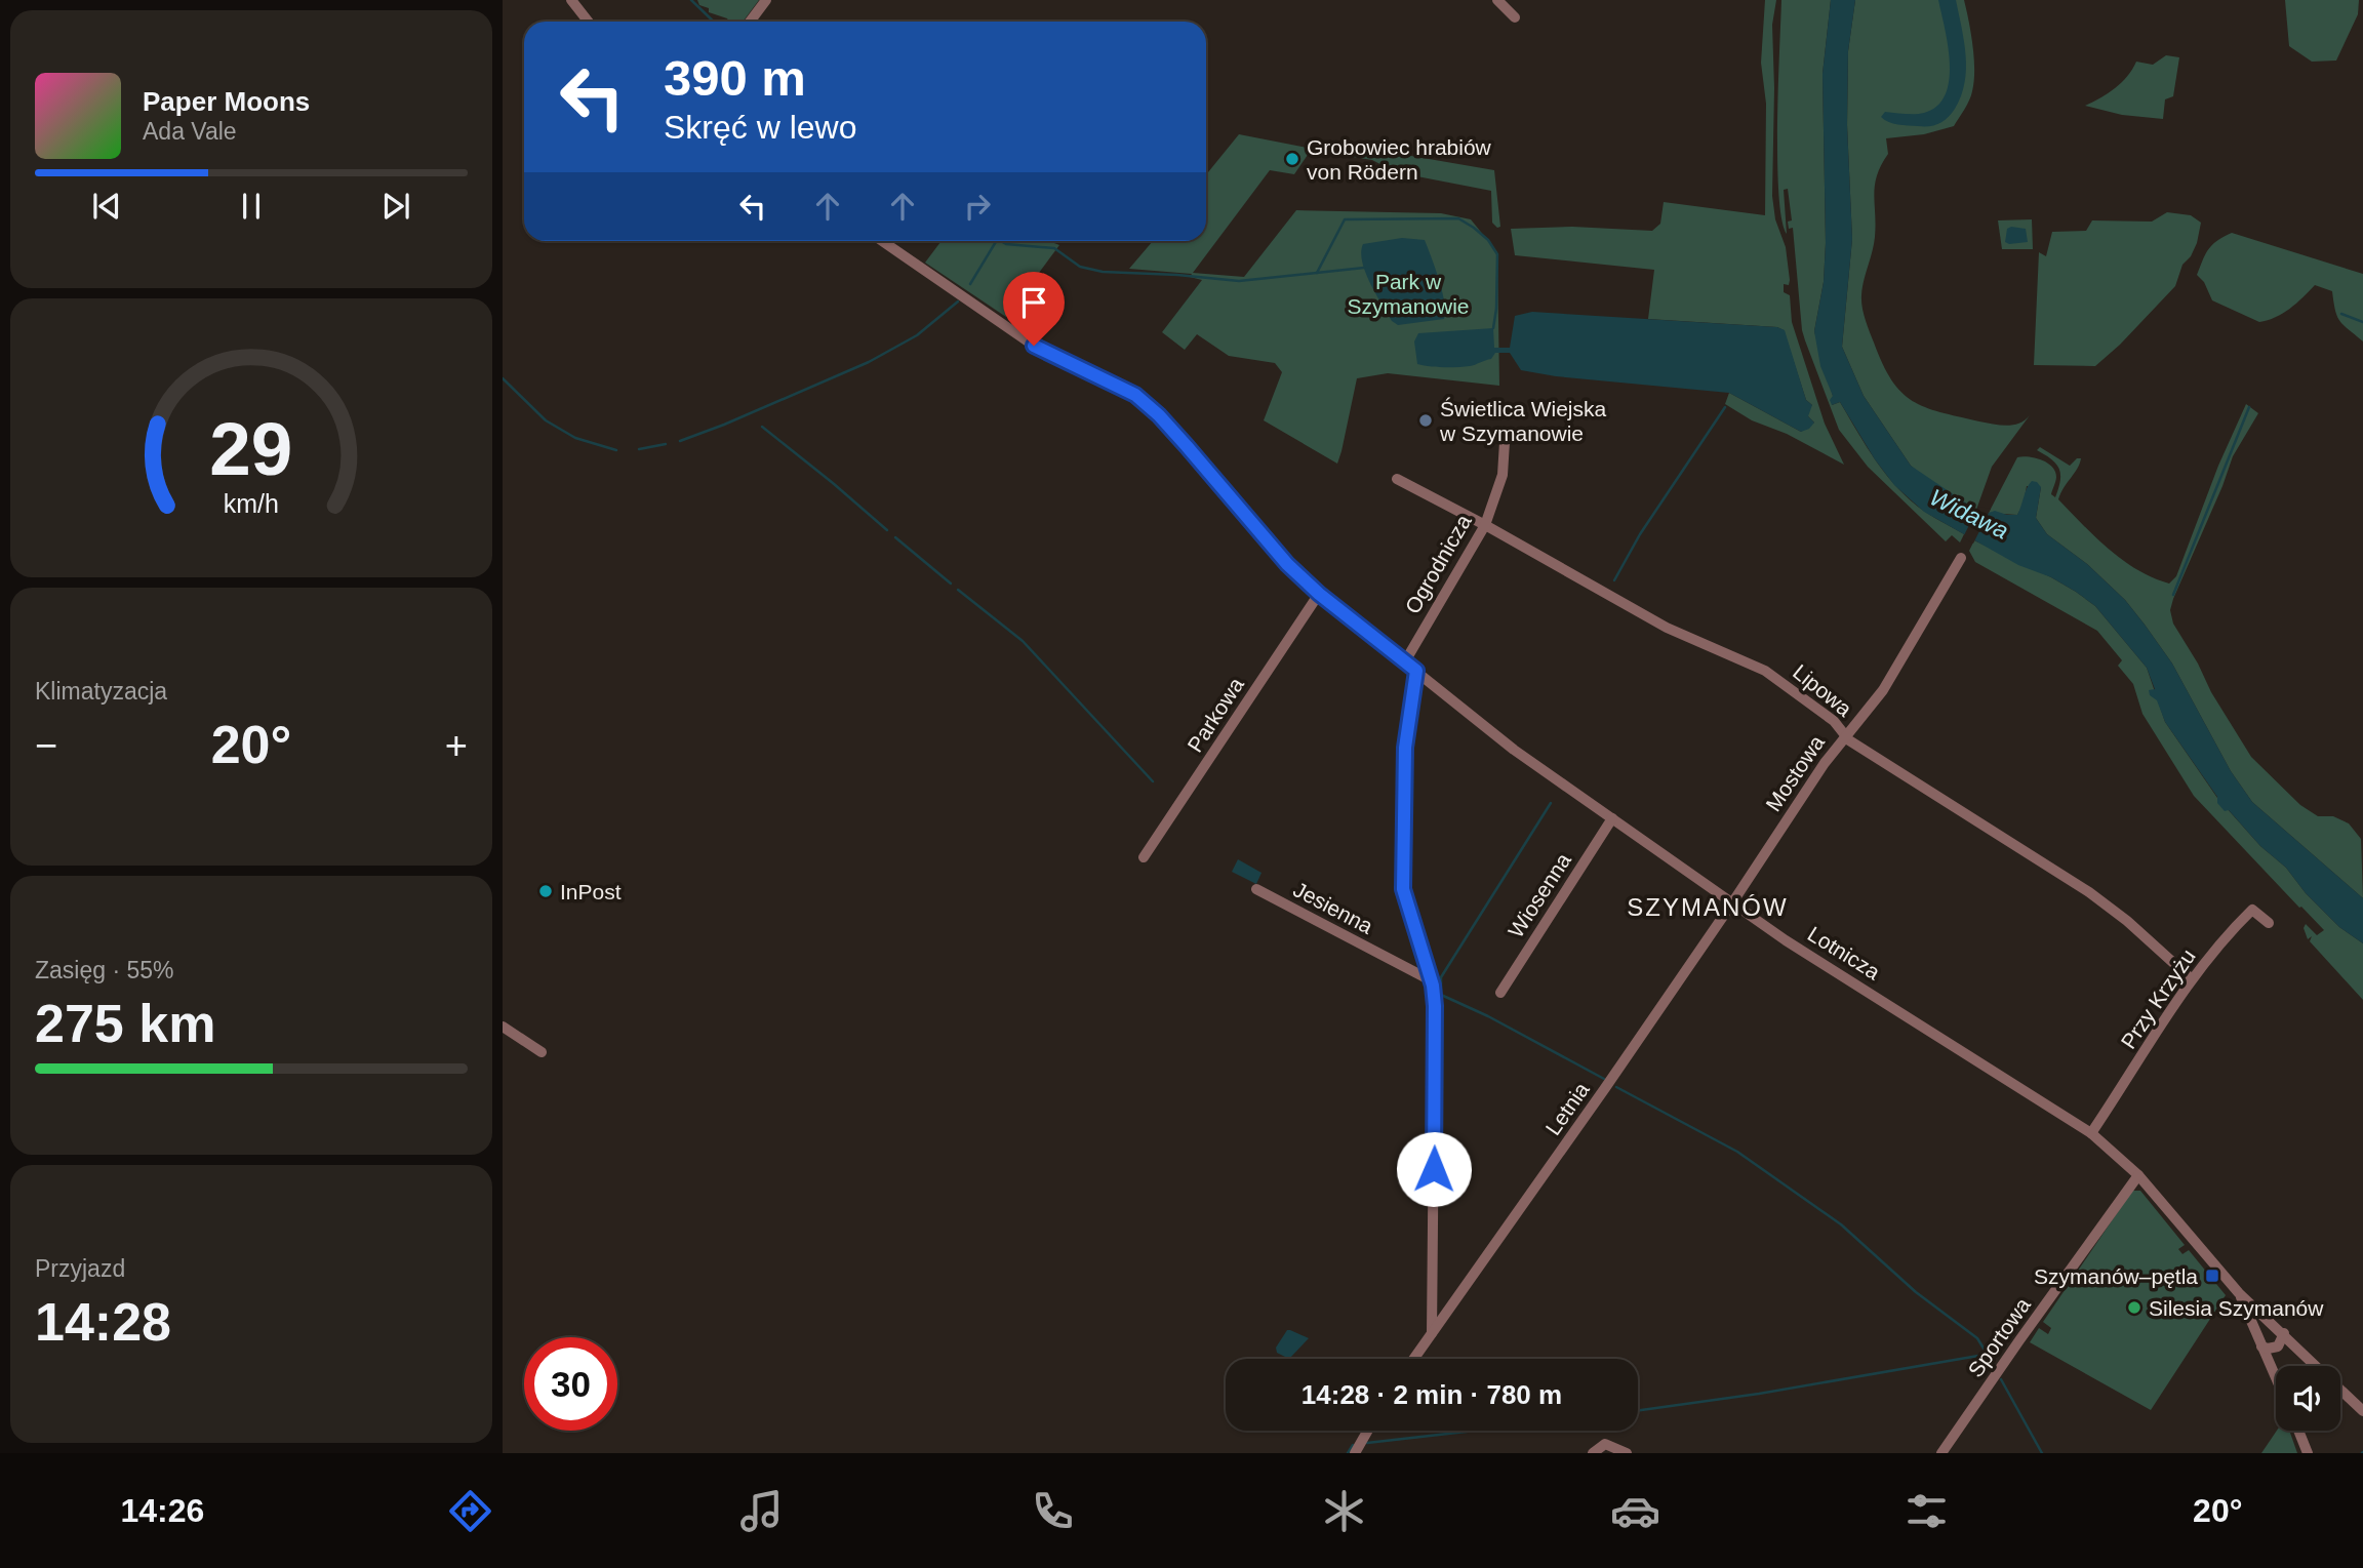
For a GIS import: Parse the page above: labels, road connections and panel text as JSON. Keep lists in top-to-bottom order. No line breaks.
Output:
{"streets":{"street":["Ogrodnicza","Lipowa","Parkowa","Mostowa","Wiosenna","Jesienna","Lotnicza","Przy Krzyżu","Letnia","Sportowa"]},"crossings":[["Ogrodnicza","Lipowa"],["Ogrodnicza","Jesienna"],["Ogrodnicza","Lotnicza"],["Ogrodnicza","Letnia"],["Lipowa","Mostowa"],["Lipowa","Przy Krzyżu"],["Parkowa","Lotnicza"],["Mostowa","Lotnicza"],["Mostowa","Letnia"],["Wiosenna","Lotnicza"],["Lotnicza","Przy Krzyżu"],["Lotnicza","Letnia"],["Lotnicza","Sportowa"]],"districts":["SZYMANÓW"],"water":["Widawa"],"parks":["Park w Szymanowie"],"places":{"other":["Grobowiec hrabiów von Rödern","Świetlica Wiejska w Szymanowie","InPost","Silesia Szymanów"],"transit":["Szymanów–pętla"]},"page":{"turn":["390 m","Skręć w lewo"],"song":["Paper Moons","Ada Vale"],"tile":["Klimatyzacja",["Zasięg · 55%","275 km"],["Przyjazd","14:28"]],"heat":["−","20°","+"],"limit":"30","trip":"14:28 · 2 min · 780 m","tabs":["14:26","20°"],"gauge":["29","km/h"]}}
